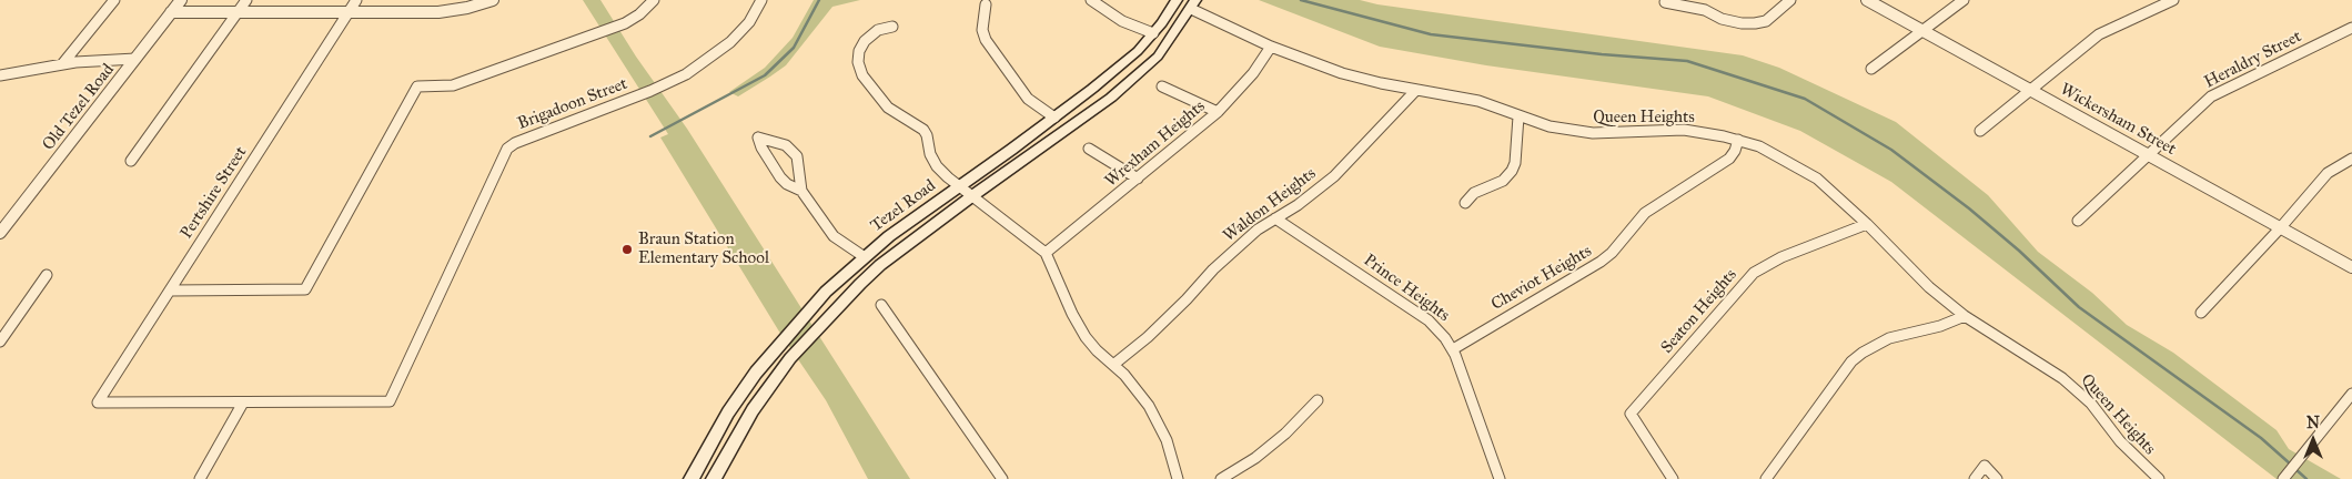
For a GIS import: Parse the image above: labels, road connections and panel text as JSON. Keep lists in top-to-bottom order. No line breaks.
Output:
{"streets":{"main road":["Tezel Road"],"street":["Heraldry Street","Brigadoon Street","Old Tezel Road","Queen Heights","Wickersham Street","Wrexham Heights","Pertshire Street","Waldon Heights","Cheviot Heights","Prince Heights","Seaton Heights"]},"crossings":[["Heraldry Street","Wickersham Street"],["Brigadoon Street","Pertshire Street"],["Queen Heights","Wrexham Heights"],["Queen Heights","Waldon Heights"],["Queen Heights","Tezel Road"],["Queen Heights","Cheviot Heights"],["Queen Heights","Seaton Heights"],["Waldon Heights","Prince Heights"],["Cheviot Heights","Prince Heights"]],"places":["Braun Station Elementary School"],"north":"top"}
